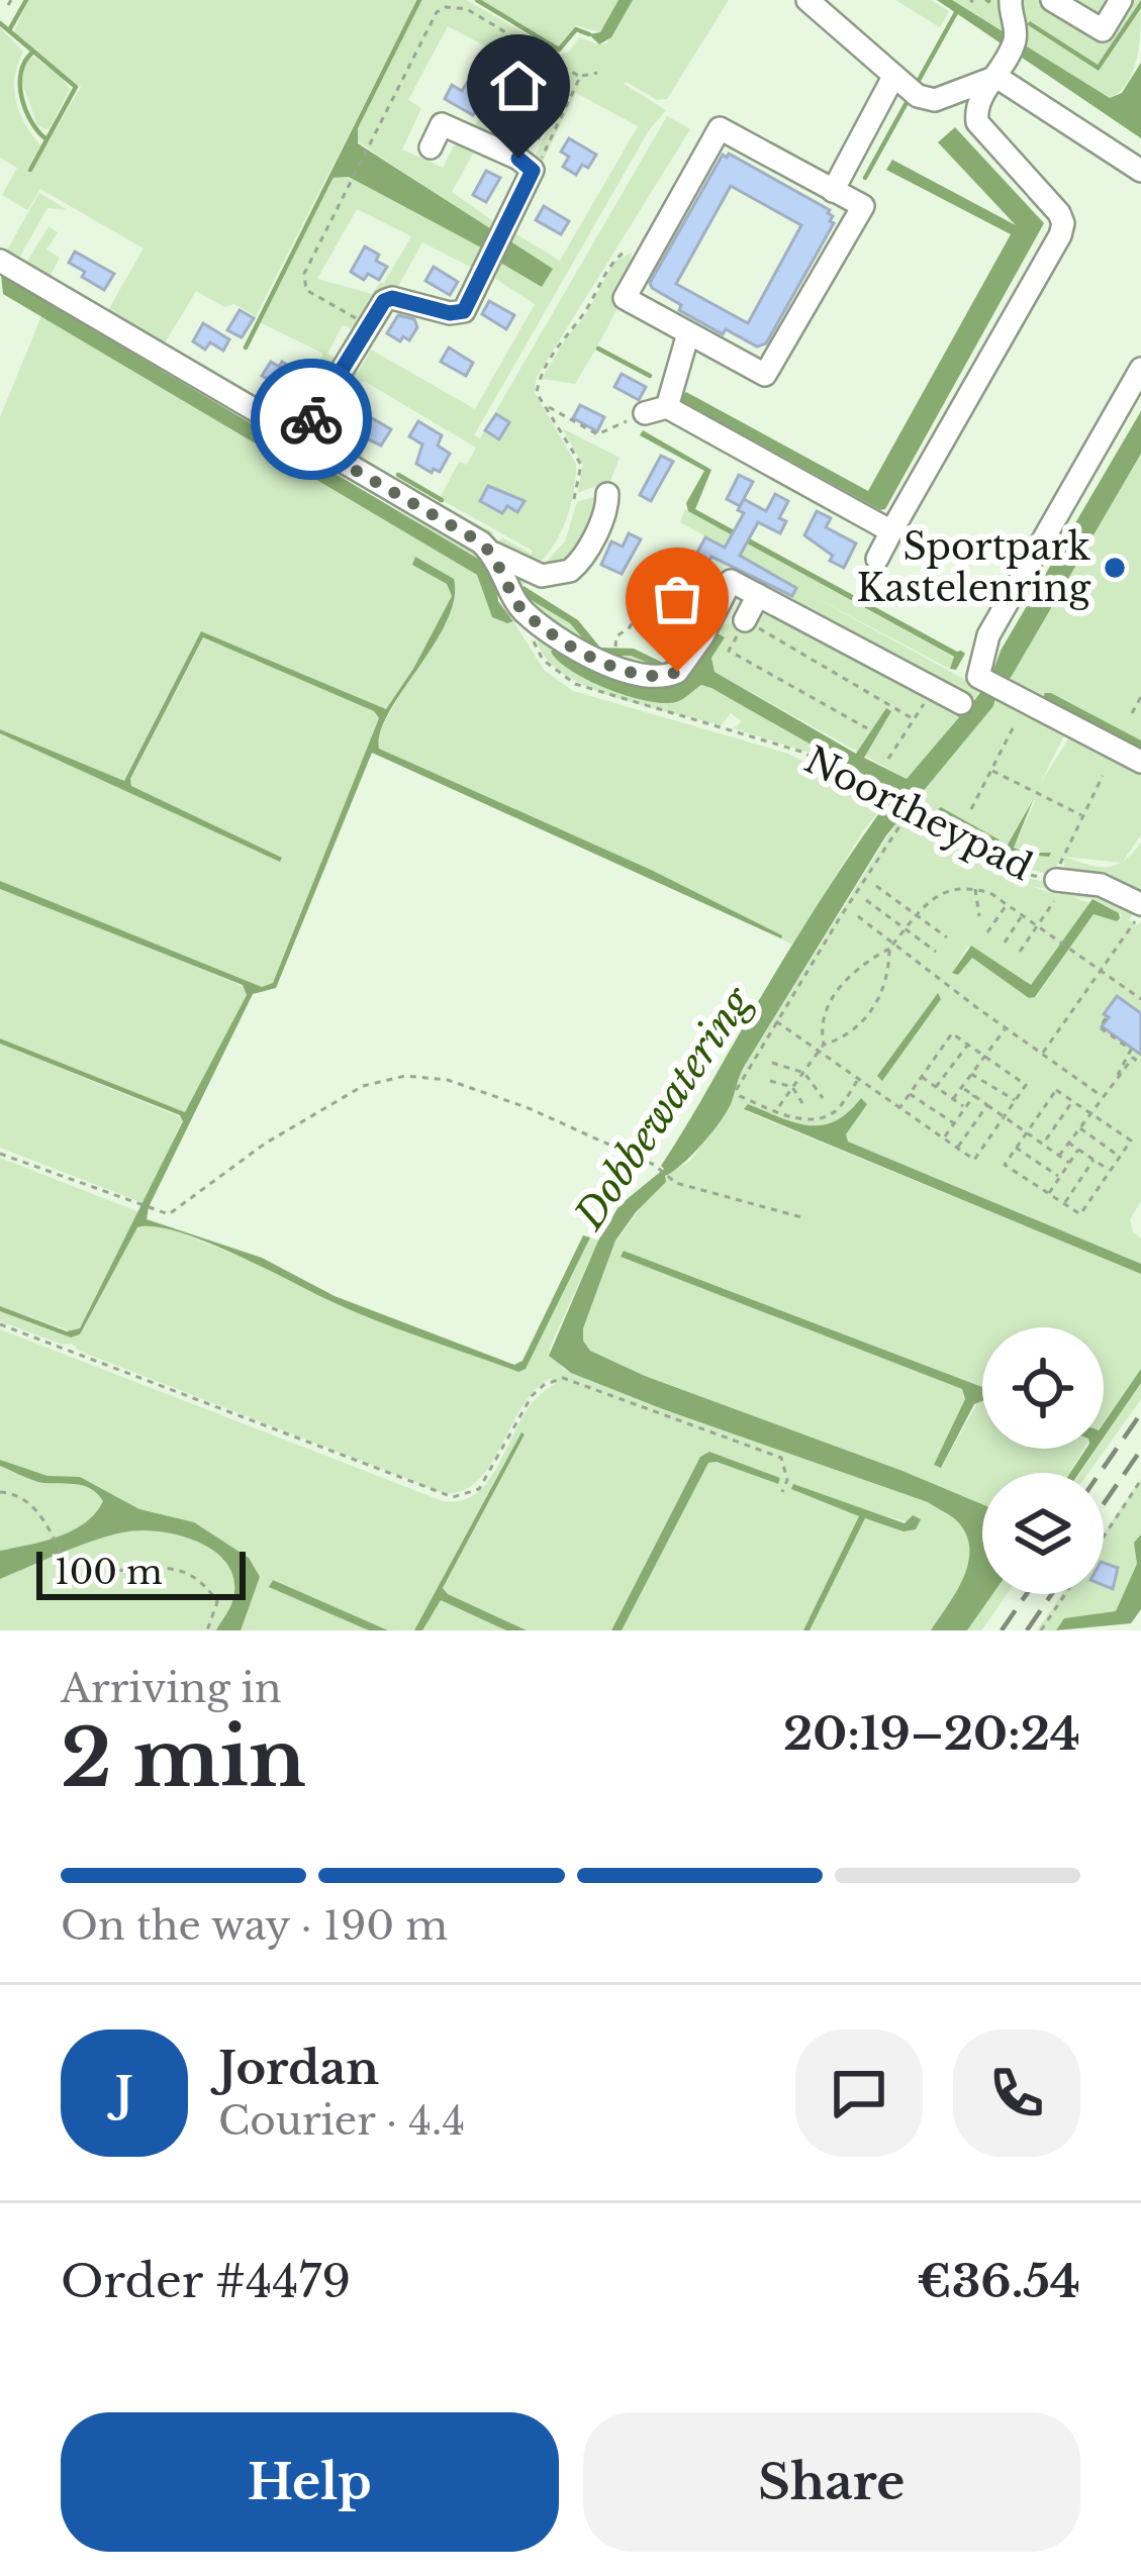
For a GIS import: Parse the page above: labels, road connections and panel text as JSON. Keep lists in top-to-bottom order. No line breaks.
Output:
{"streets":{"street":["Noortheypad"]},"water":["Dobbewatering"],"places":["Sportpark Kastelenring"],"scale_bar":"100 m","page":{"scale":"100 m","heading":["2 min","Arriving in","20:19–20:24"],"panel":["Jordan","Courier · 4.4","Order #4479","€36.54"],"bar":"On the way · 190 m","round":"J","buttons":["Help","Share"]}}
